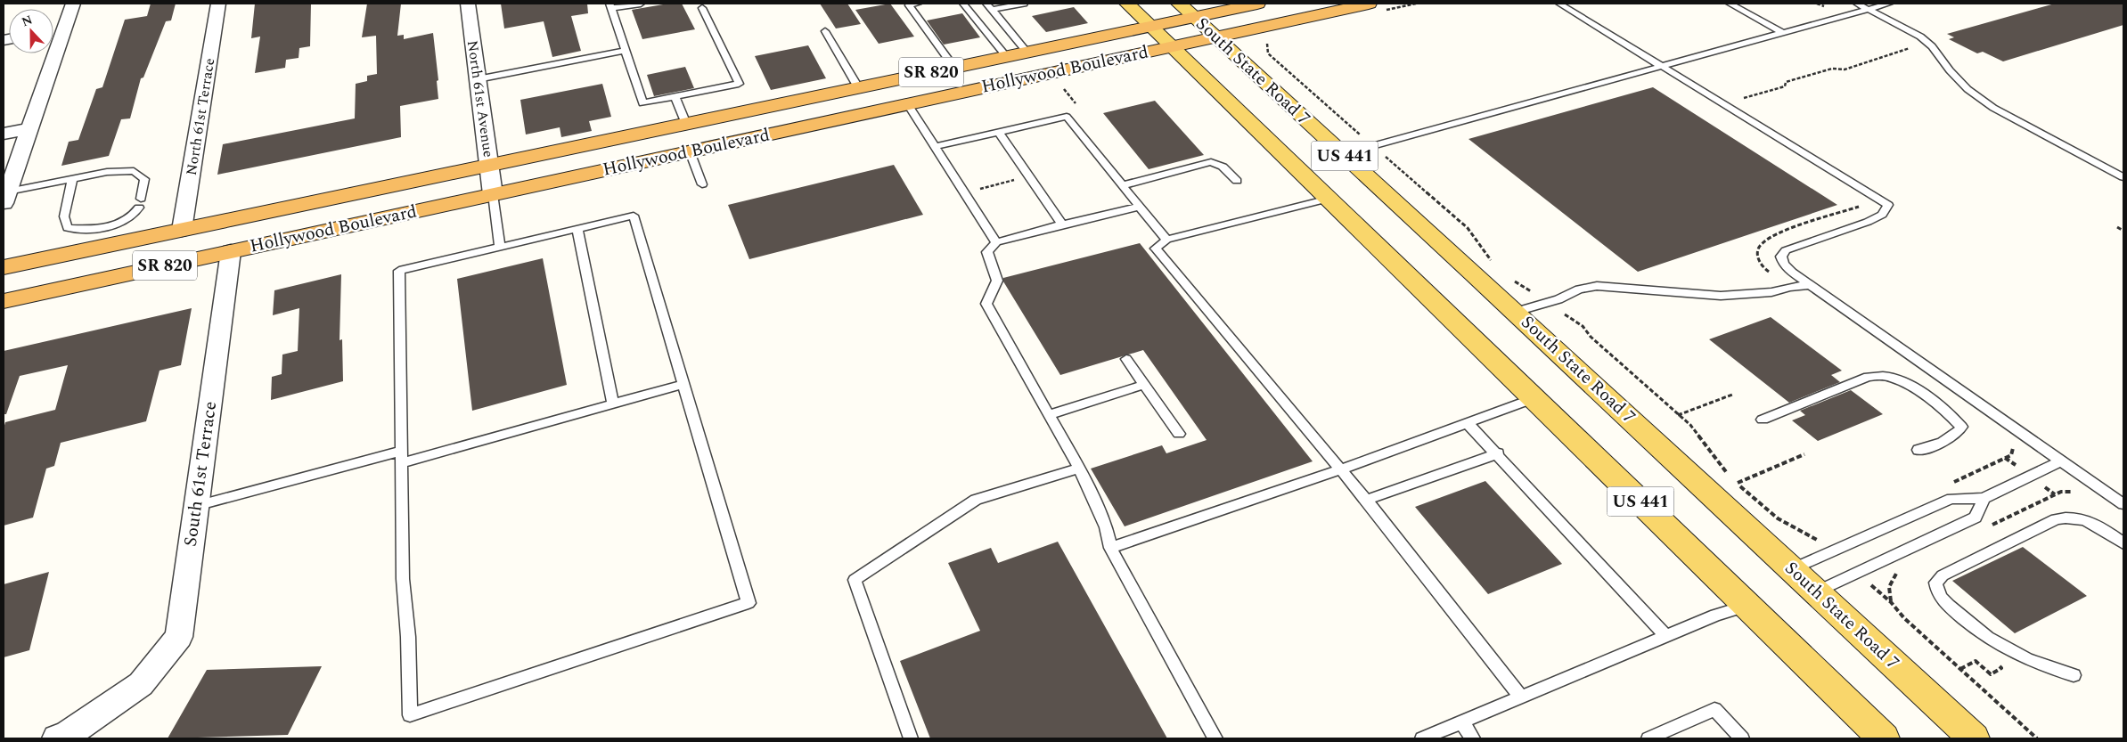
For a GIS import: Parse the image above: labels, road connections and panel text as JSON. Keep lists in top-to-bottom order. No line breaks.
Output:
{"streets":{"highway":["Hollywood Boulevard","SR 820"],"main road":["South State Road 7","US 441"],"street":["North 61st Avenue","North 61st Terrace","South 61st Terrace"]},"crossings":[["Hollywood Boulevard","South State Road 7"],["Hollywood Boulevard","North 61st Avenue"],["Hollywood Boulevard","North 61st Terrace"],["Hollywood Boulevard","South 61st Terrace"]],"north":"top"}
